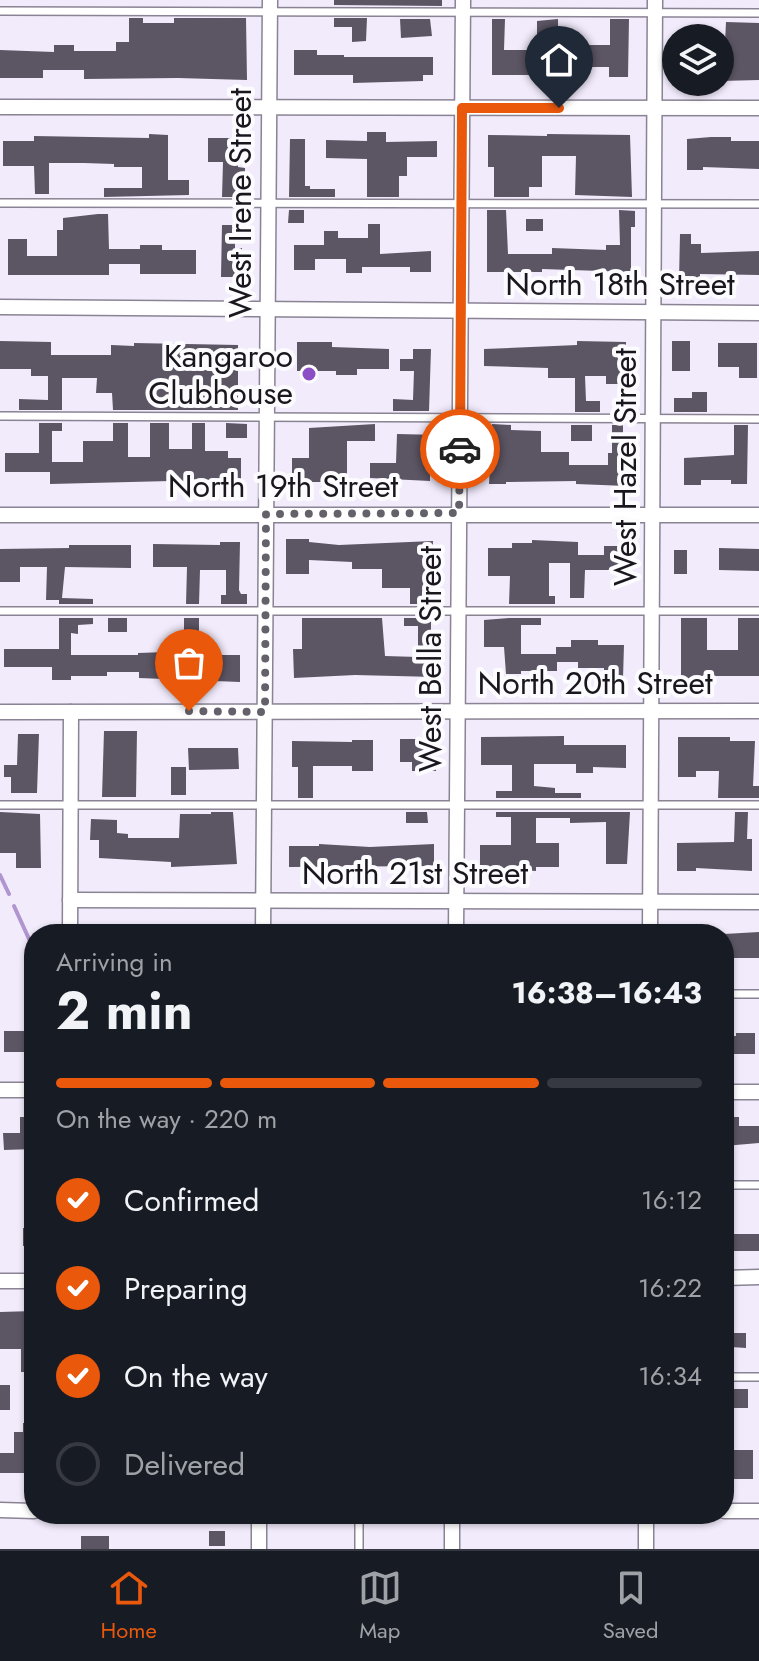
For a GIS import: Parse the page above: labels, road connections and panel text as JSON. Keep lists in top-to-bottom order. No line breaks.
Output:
{"streets":{"street":["West Irene Street","North 18th Street","West Hazel Street","North 19th Street","West Bella Street","North 20th Street","North 21st Street"]},"crossings":[["West Irene Street","North 18th Street"],["West Irene Street","North 19th Street"],["West Irene Street","North 20th Street"],["West Irene Street","North 21st Street"],["North 18th Street","West Hazel Street"],["North 18th Street","West Bella Street"],["West Hazel Street","North 19th Street"],["West Hazel Street","North 20th Street"],["West Hazel Street","North 21st Street"],["North 19th Street","West Bella Street"],["West Bella Street","North 20th Street"],["West Bella Street","North 21st Street"]],"places":["Kangaroo Clubhouse"],"page":{"heading":["2 min","Arriving in","16:38–16:43"],"bar":"On the way · 220 m","list":[["Confirmed","16:12"],["Preparing","16:22"],["On the way","16:34"],"Delivered"],"tabs":["Home","Map","Saved"]}}
